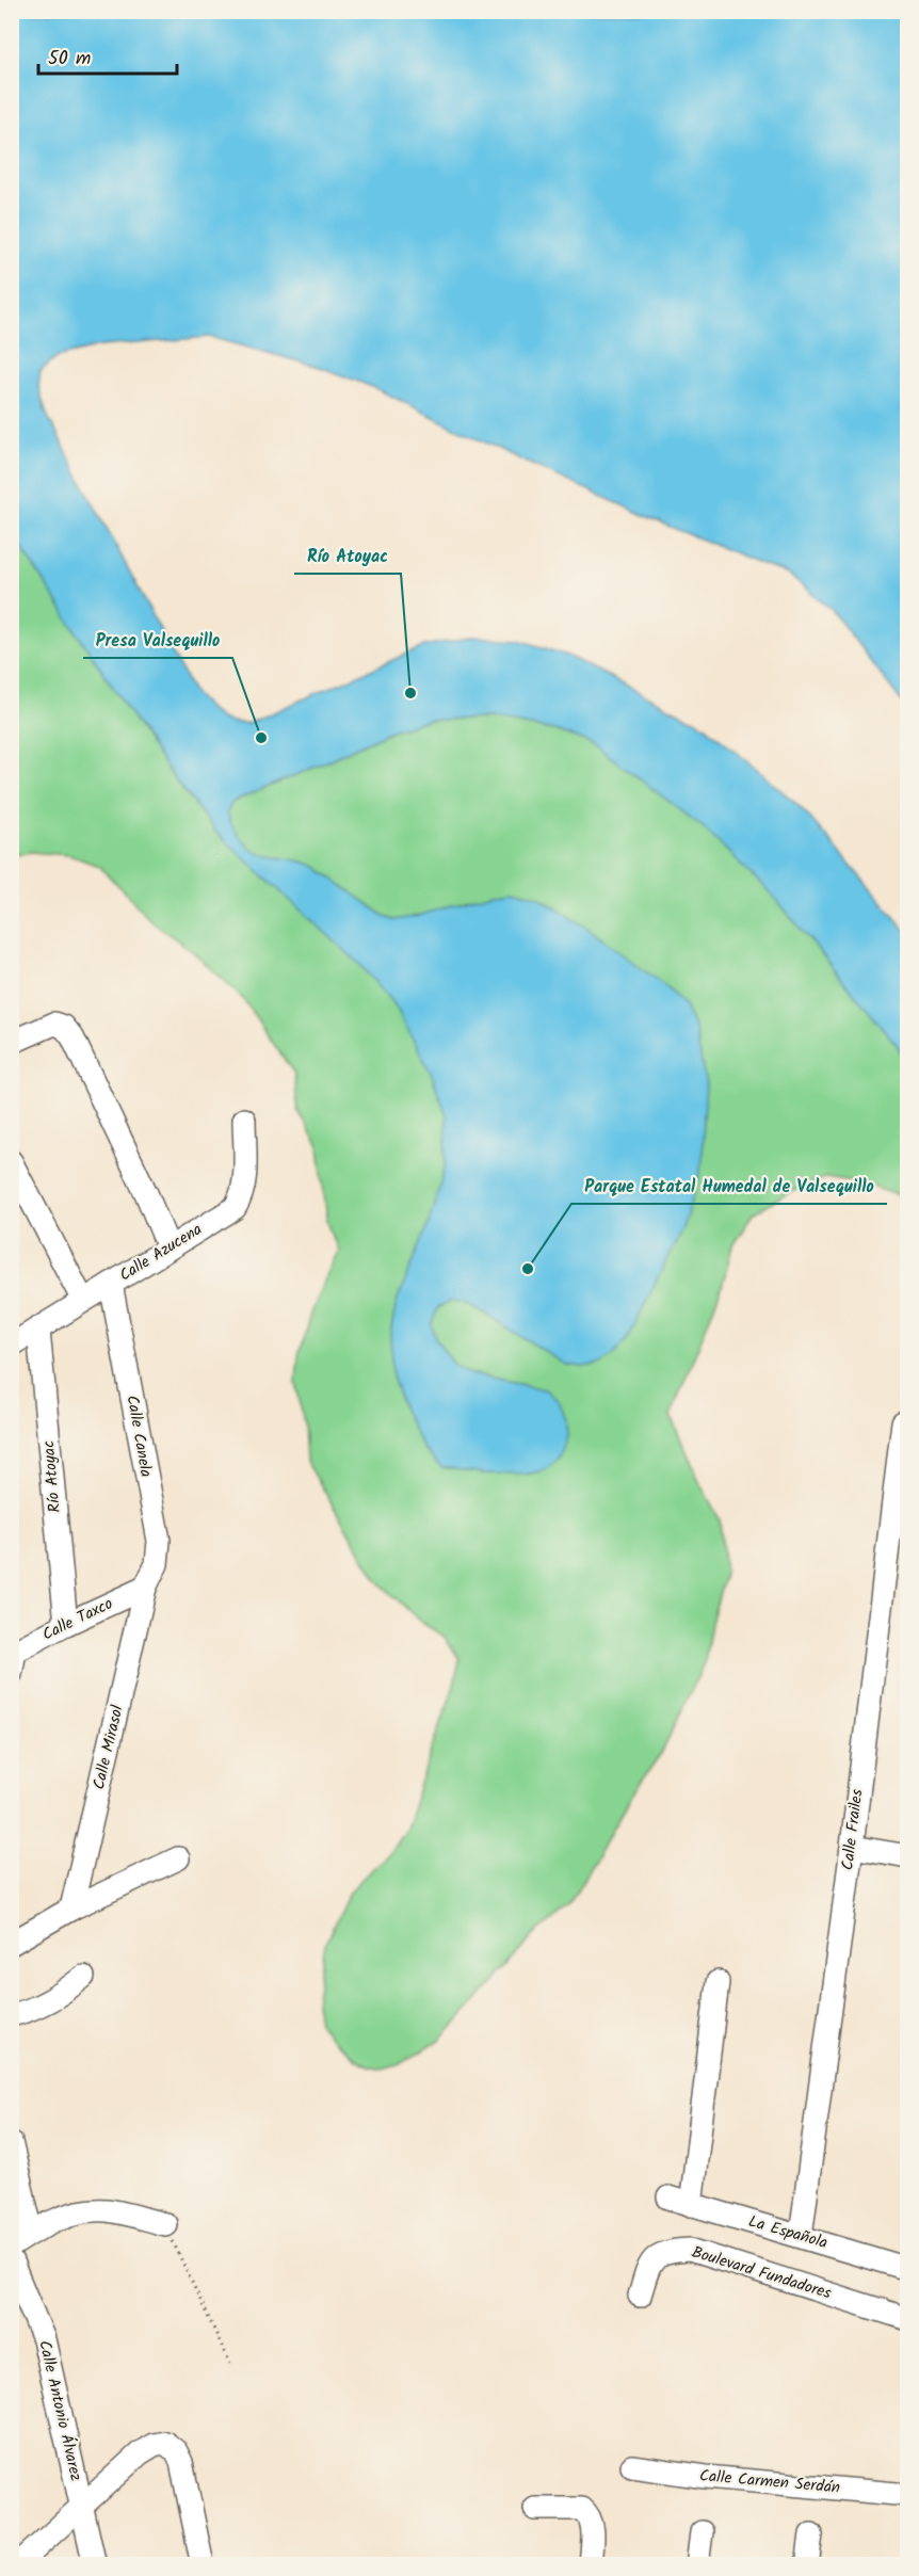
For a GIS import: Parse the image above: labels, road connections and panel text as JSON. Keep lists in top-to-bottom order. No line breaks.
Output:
{"streets":{"street":["Calle Azucena","Calle Canela","Río Atoyac","Calle Taxco","Calle Mirasol","Calle Frailes","La Española","Boulevard Fundadores","Calle Antonio Álvarez","Calle Carmen Serdán"]},"crossings":[["Calle Azucena","Calle Canela"],["Calle Azucena","Río Atoyac"],["Calle Canela","Calle Taxco"],["Calle Canela","Calle Mirasol"],["Río Atoyac","Calle Taxco"],["Calle Taxco","Calle Mirasol"],["Calle Frailes","La Española"]],"places":["Río Atoyac","Presa Valsequillo","Parque Estatal Humedal de Valsequillo"],"scale_bar":"50 m"}
